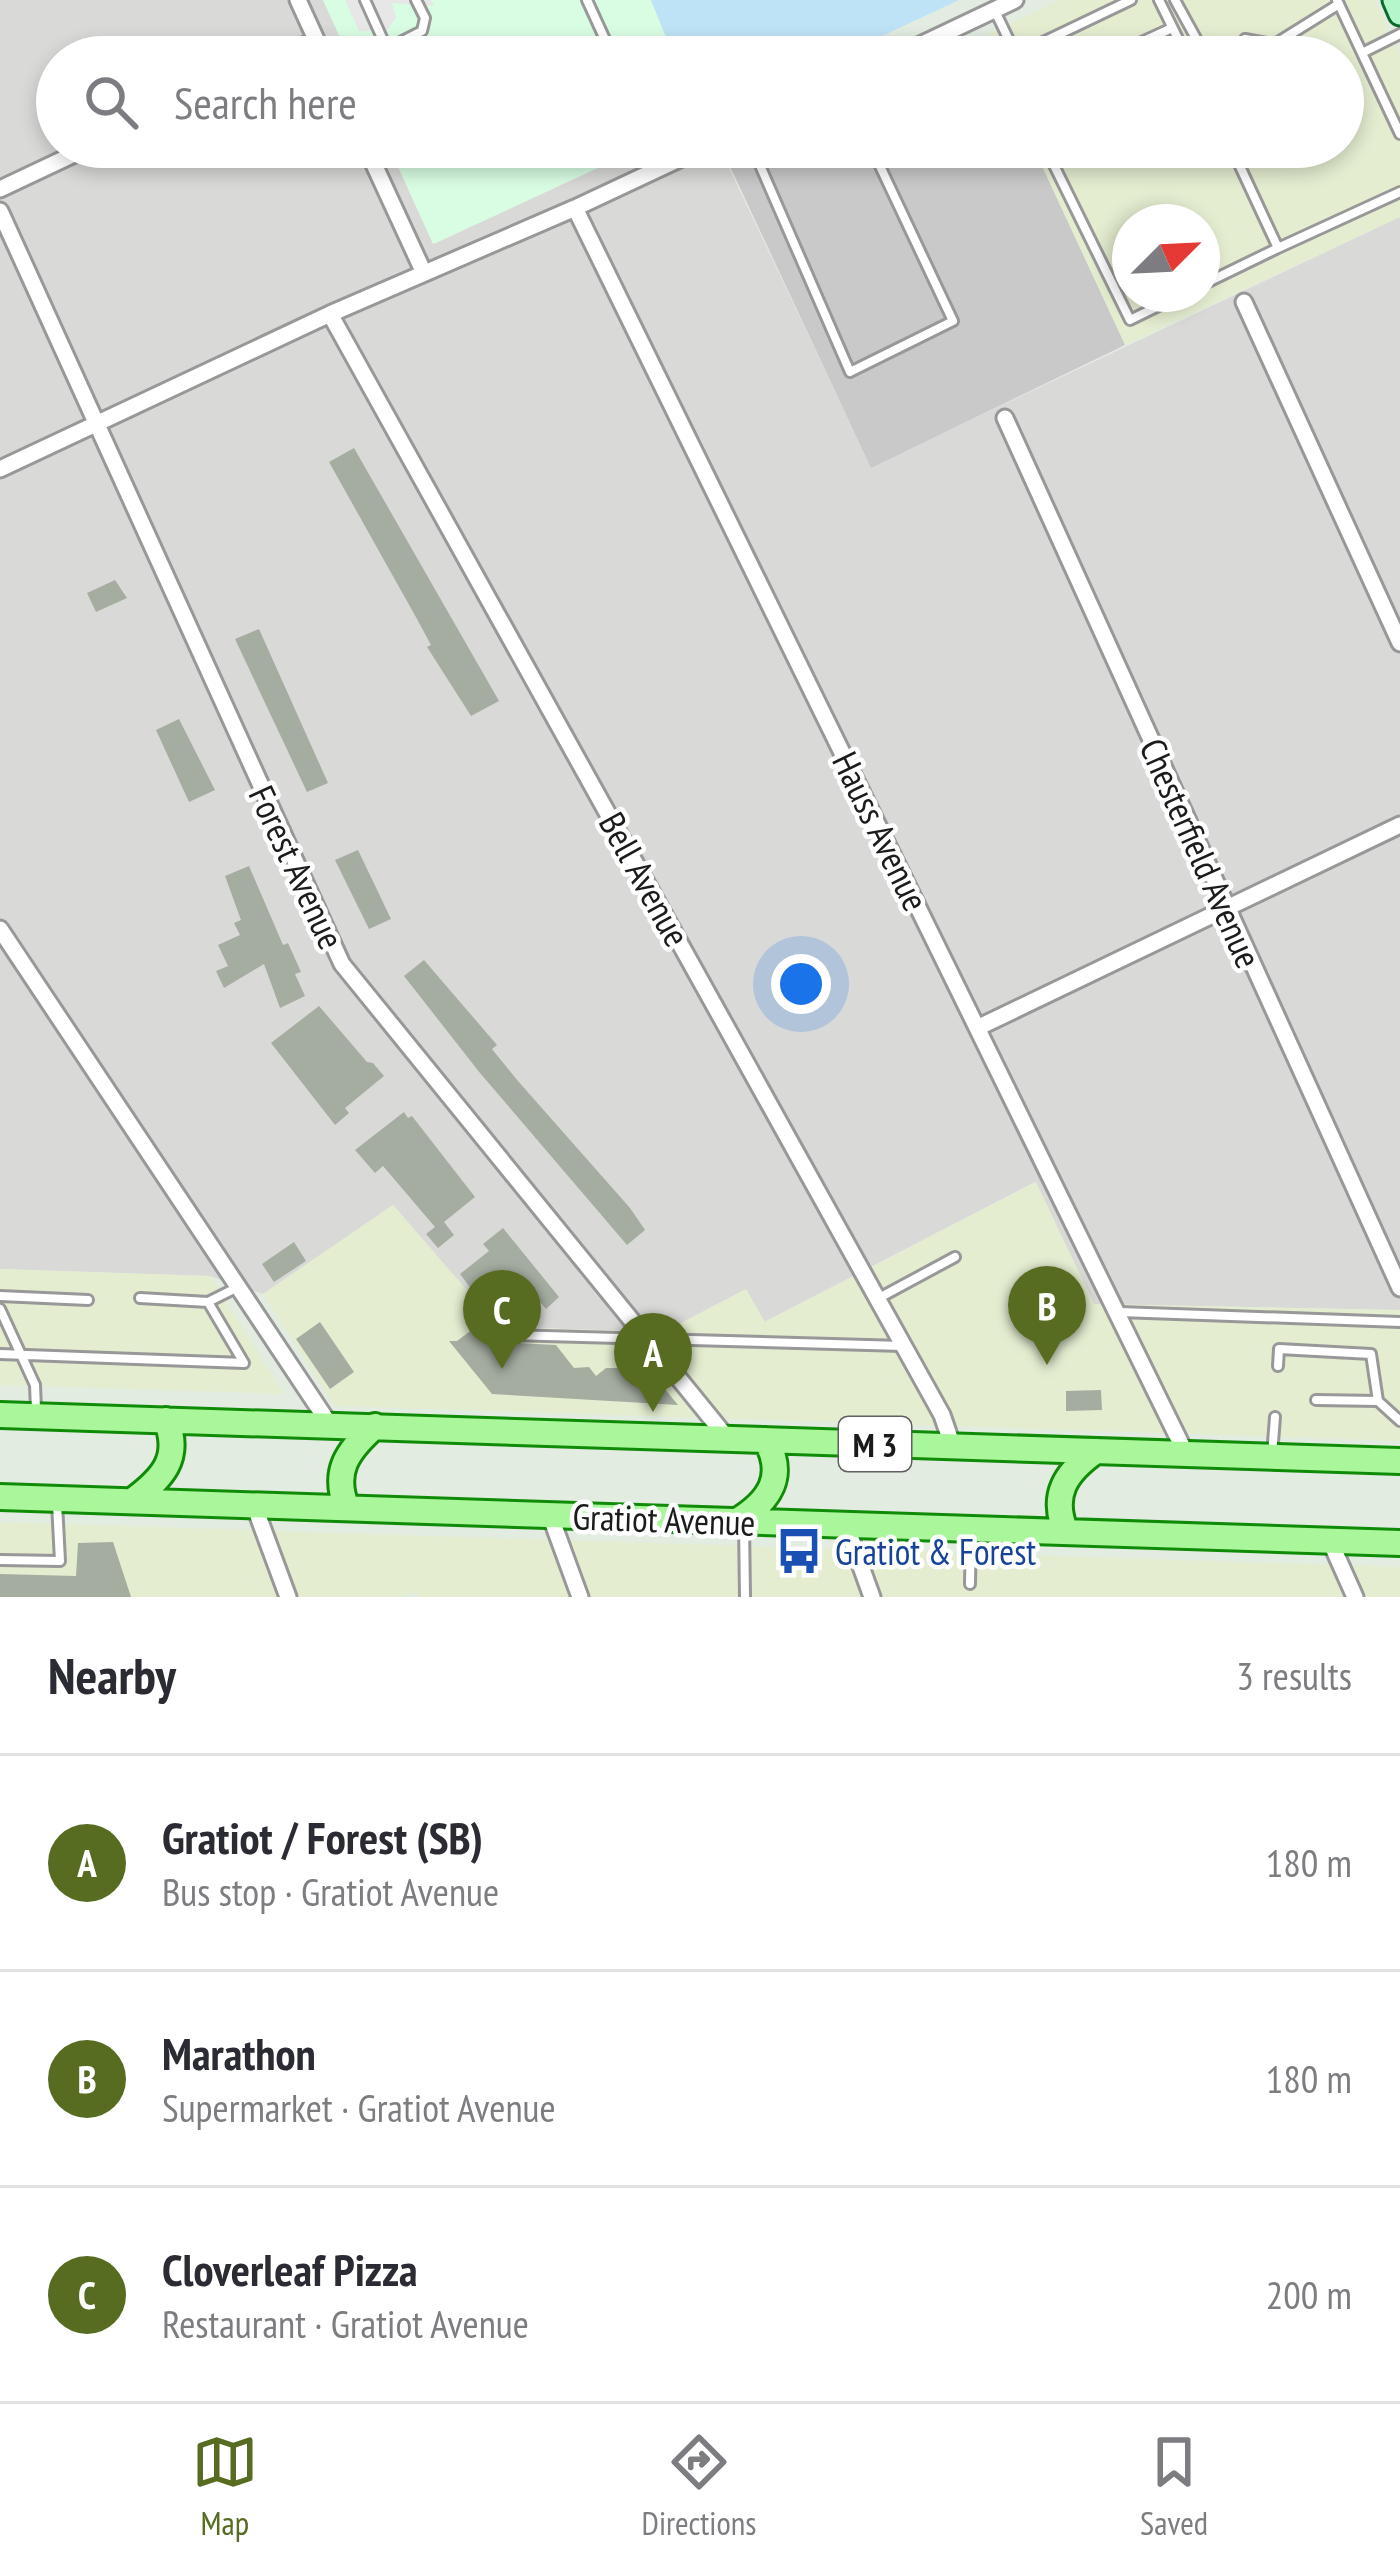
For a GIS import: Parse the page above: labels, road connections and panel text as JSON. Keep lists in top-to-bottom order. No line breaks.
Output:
{"streets":{"main road":["M 3","Gratiot Avenue"],"street":["Hauss Avenue","Chesterfield Avenue","Forest Avenue","Bell Avenue"]},"crossings":[["Hauss Avenue","M 3"],["Forest Avenue","M 3"],["Bell Avenue","M 3"]],"places":{"bus stop":["Gratiot & Forest"]},"north":"top right","page":{"search":"Search here","pins":["B","C","A"],"heading":["Nearby","3 results"],"list":[{"mark":"A","name":"Gratiot / Forest (SB)","note":"Bus stop · Gratiot Avenue","value":"180 m"},{"mark":"B","name":"Marathon","note":"Supermarket · Gratiot Avenue","value":"180 m"},{"mark":"C","name":"Cloverleaf Pizza","note":"Restaurant · Gratiot Avenue","value":"200 m"}],"nav":["Map","Directions","Saved"]}}
